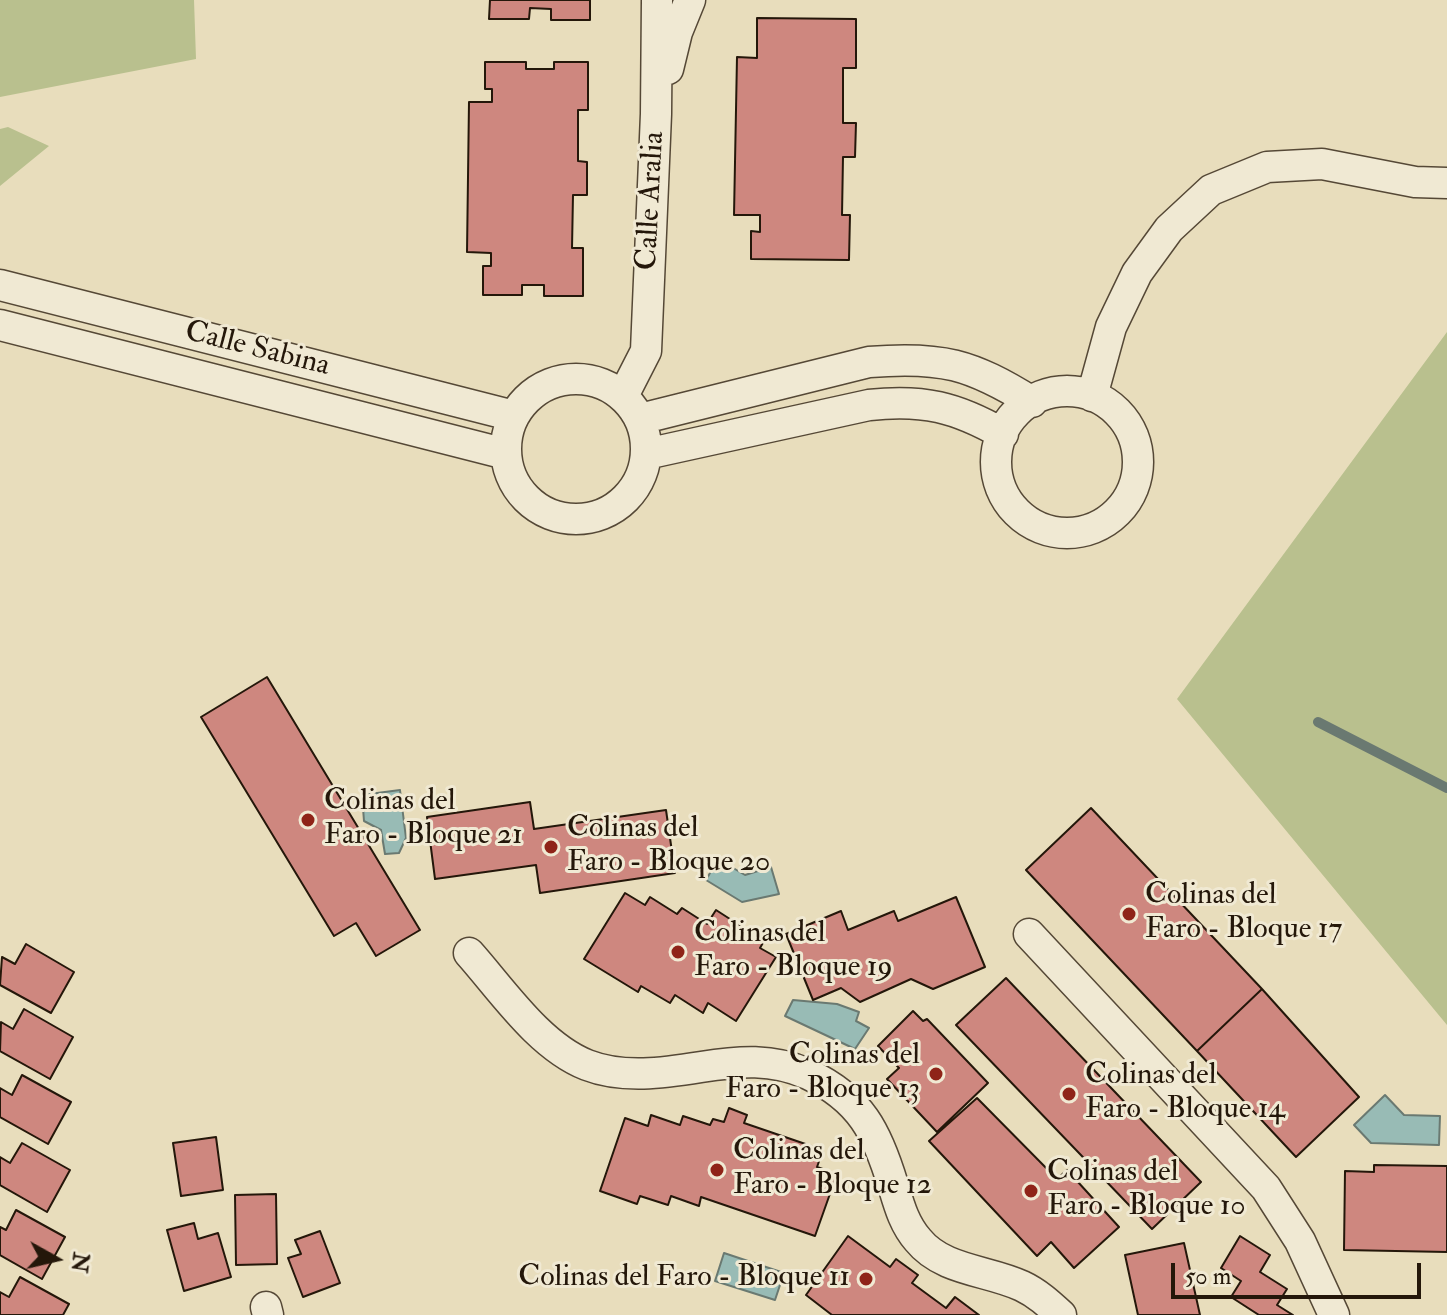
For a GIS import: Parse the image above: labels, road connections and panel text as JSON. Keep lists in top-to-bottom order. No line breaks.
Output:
{"streets":{"street":["Calle Aralia","Calle Sabina"]},"crossings":[["Calle Aralia","Calle Sabina"]],"places":["Colinas del Faro - Bloque 21","Colinas del Faro - Bloque 20","Colinas del Faro - Bloque 17","Colinas del Faro - Bloque 19","Colinas del Faro - Bloque 13","Colinas del Faro - Bloque 14","Colinas del Faro - Bloque 12","Colinas del Faro - Bloque 10","Colinas del Faro - Bloque 11"],"scale_bar":"50 m","north":"right"}
